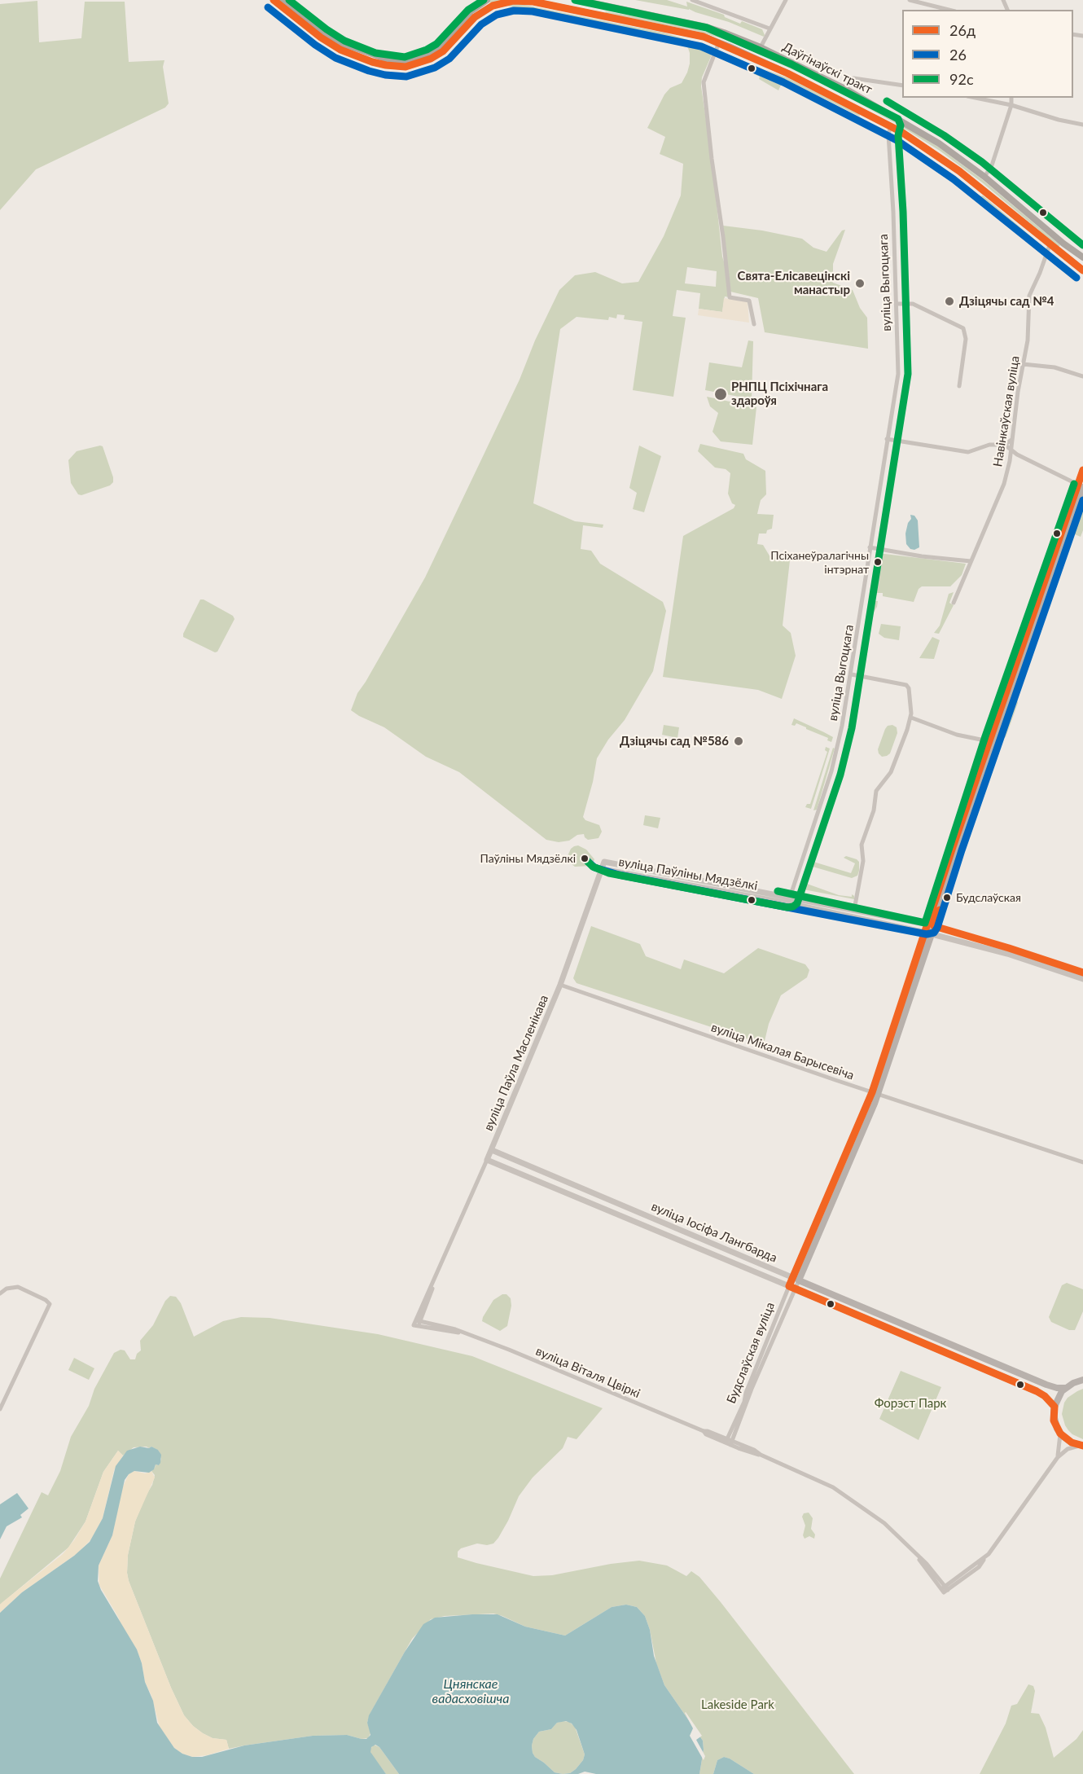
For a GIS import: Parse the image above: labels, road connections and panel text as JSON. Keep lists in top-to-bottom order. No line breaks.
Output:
{"streets":{"main road":["Даўгінаўскі тракт","вуліца Іосіфа Лангбарда","Будслаўская вуліца"],"street":["вуліца Выгоцкага","Навінкаўская вуліца","вуліца Паўліны Мядзёлкі","вуліца Мікалая Барысевіча","вуліца Паўла Масленікава","вуліца Віталя Цвіркі"]},"crossings":[["Даўгінаўскі тракт","вуліца Выгоцкага"],["Даўгінаўскі тракт","Навінкаўская вуліца"],["вуліца Выгоцкага","вуліца Паўліны Мядзёлкі"],["вуліца Паўліны Мядзёлкі","вуліца Паўла Масленікава"],["вуліца Паўліны Мядзёлкі","Будслаўская вуліца"],["вуліца Мікалая Барысевіча","вуліца Паўла Масленікава"],["вуліца Мікалая Барысевіча","Будслаўская вуліца"],["вуліца Паўла Масленікава","вуліца Іосіфа Лангбарда"],["вуліца Паўла Масленікава","вуліца Віталя Цвіркі"],["вуліца Іосіфа Лангбарда","Будслаўская вуліца"],["Будслаўская вуліца","вуліца Віталя Цвіркі"]],"water":["Цнянскае вадасховішча"],"parks":["Форэст Парк","Lakeside Park"],"places":["Свята-Елісавецінскі манастыр","Дзіцячы сад №4","РНПЦ Псіхічнага здароўя","Псіханеўралагічны інтэрнат","Дзіцячы сад №586","Паўліны Мядзёлкі","Будслаўская"],"lines":["transit line 26д","transit line 92с","transit line 26"],"legend":["26д","26","92с"]}
